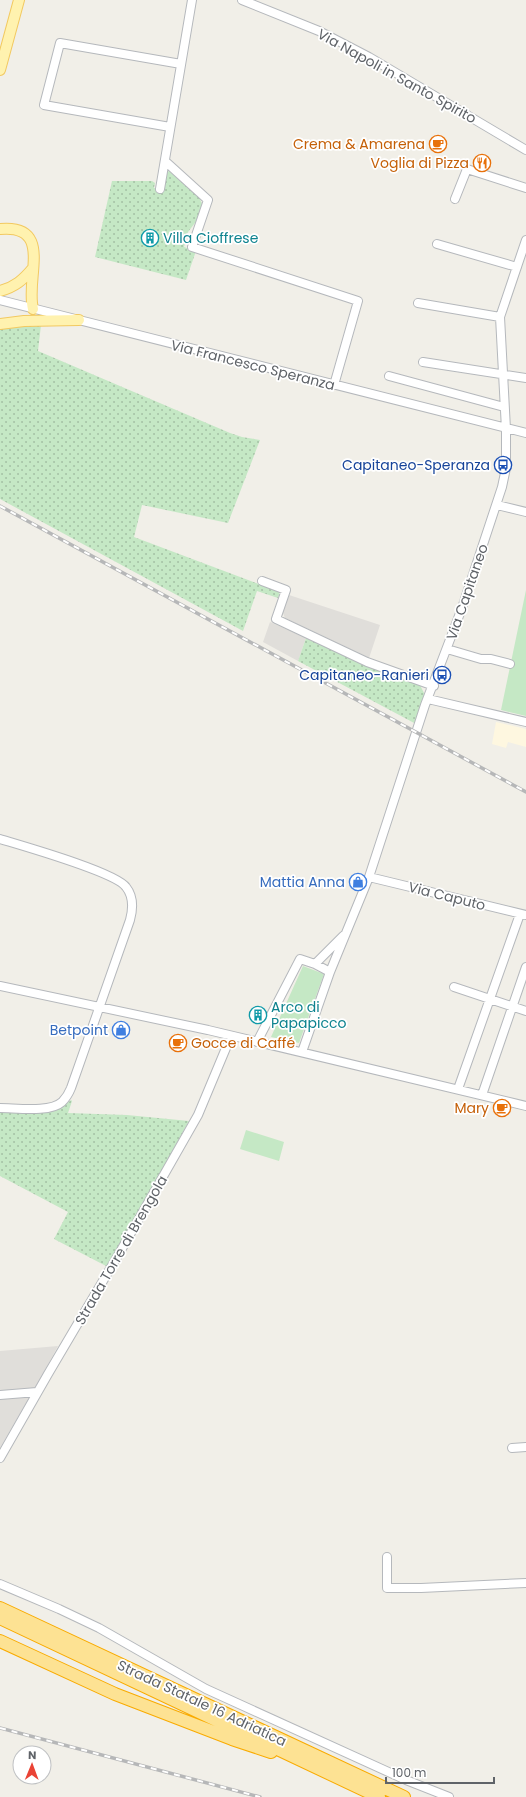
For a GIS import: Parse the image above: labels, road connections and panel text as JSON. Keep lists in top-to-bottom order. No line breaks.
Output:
{"streets":{"highway":["Strada Statale 16 Adriatica"],"street":["Via Napoli in Santo Spirito","Via Francesco Speranza","Via Capitaneo","Via Caputo","Strada Torre di Brengola"]},"crossings":[["Via Francesco Speranza","Via Capitaneo"],["Via Capitaneo","Via Caputo"]],"places":{"cafe":["Crema & Amarena","Gocce di Caffé","Mary"],"restaurant":["Voglia di Pizza"],"building":["Villa Cioffrese","Arco di Papapicco"],"bus stop":["Capitaneo-Speranza","Capitaneo-Ranieri"],"shop":["Mattia Anna","Betpoint"]},"scale_bar":"100 m","north":"top"}
